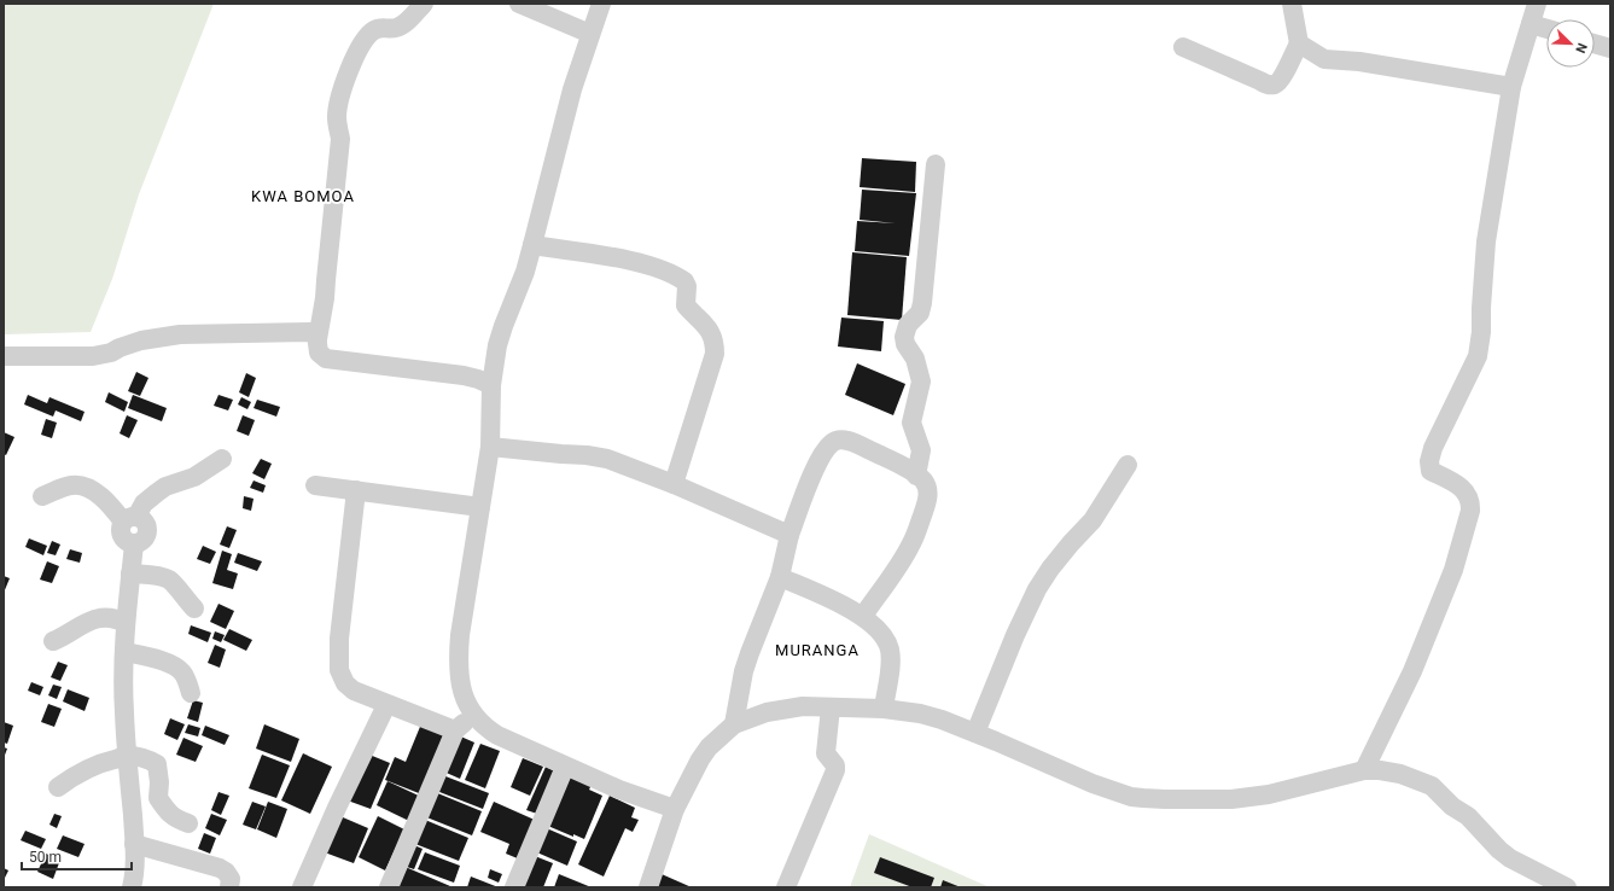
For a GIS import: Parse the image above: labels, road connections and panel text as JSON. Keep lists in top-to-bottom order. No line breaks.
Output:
{"districts":["KWA BOMOA","MURANGA"],"scale_bar":"50 m","north":"bottom right"}
